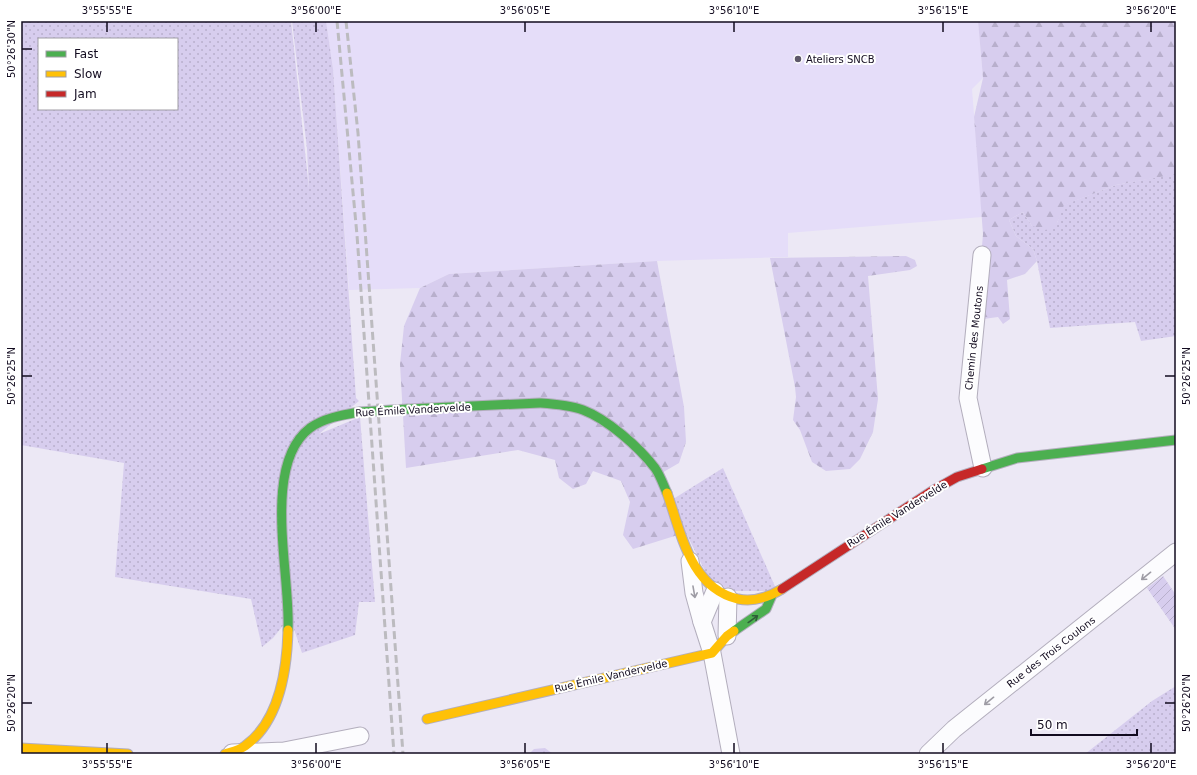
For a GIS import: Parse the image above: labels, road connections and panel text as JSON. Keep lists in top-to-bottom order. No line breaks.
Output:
{"streets":{"main road":["Rue Émile Vandervelde"],"street":["Chemin des Moutons","Rue des Trois Coulons"]},"crossings":[["Chemin des Moutons","Rue Émile Vandervelde"]],"one_way":["Rue des Trois Coulons"],"places":["Ateliers SNCB"],"legend":["Fast","Slow","Jam"],"scale_bar":"50 m","coordinates":["3°55'55\"E","3°56'00\"E","3°56'05\"E","3°56'10\"E","3°56'15\"E","3°56'20\"E","50°26'30\"N","50°26'25\"N","50°26'20\"N"]}
